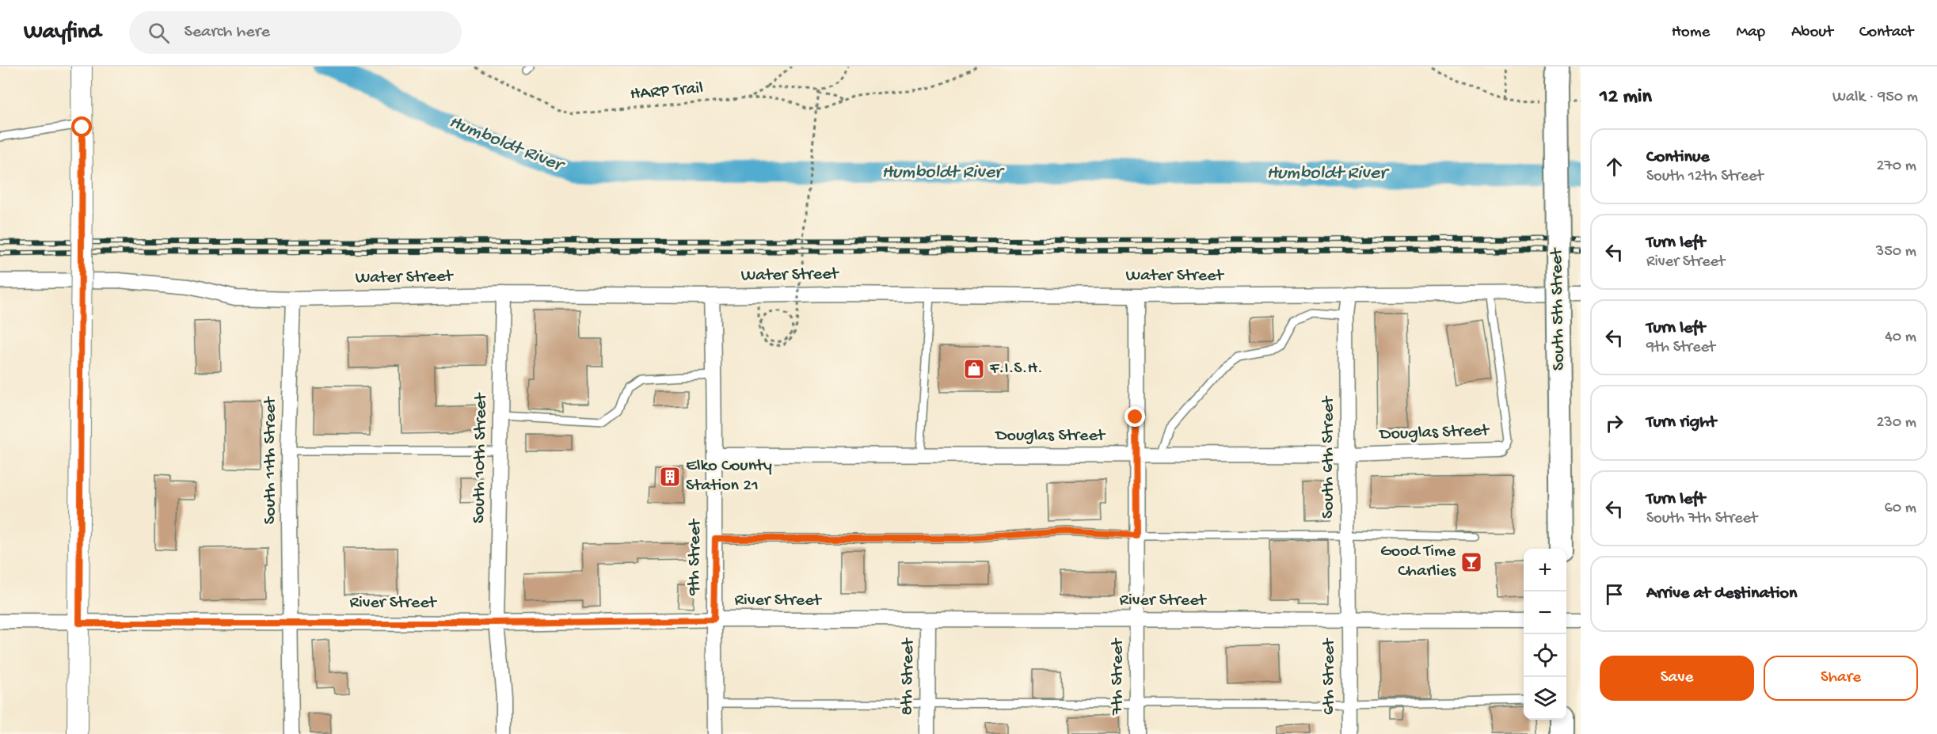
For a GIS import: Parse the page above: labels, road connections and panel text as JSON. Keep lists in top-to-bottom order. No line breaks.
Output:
{"streets":{"main road":["South 5th Street"],"street":["Water Street","Douglas Street","South 6th Street","South 10th Street","South 11th Street","9th Street","River Street","8th Street","7th Street","6th Street"],"path":["HARP Trail"]},"crossings":[["Water Street","South 6th Street"],["Water Street","South 10th Street"],["Water Street","South 11th Street"],["Water Street","9th Street"],["Water Street","7th Street"],["Douglas Street","South 6th Street"],["Douglas Street","9th Street"],["Douglas Street","7th Street"],["South 6th Street","River Street"],["South 6th Street","6th Street"],["South 10th Street","River Street"],["South 11th Street","River Street"],["9th Street","River Street"],["River Street","8th Street"],["River Street","7th Street"],["River Street","6th Street"]],"water":["Humboldt River"],"places":{"shop":["F.I.S.H."],"building":["Elko County Station 21"],"bar":["Good Time Charlies"]},"page":{"header":"Wayfind","search":"Search here","nav":["Home","Map","About","Contact"],"heading":["12 min","Walk · 950 m"],"list":[["Continue","South 12th Street","270 m"],["Turn left","River Street","350 m"],["Turn left","9th Street","40 m"],["Turn right","230 m"],["Turn left","South 7th Street","60 m"],"Arrive at destination"],"map_buttons":["+","−"],"buttons":["Save","Share"]}}
